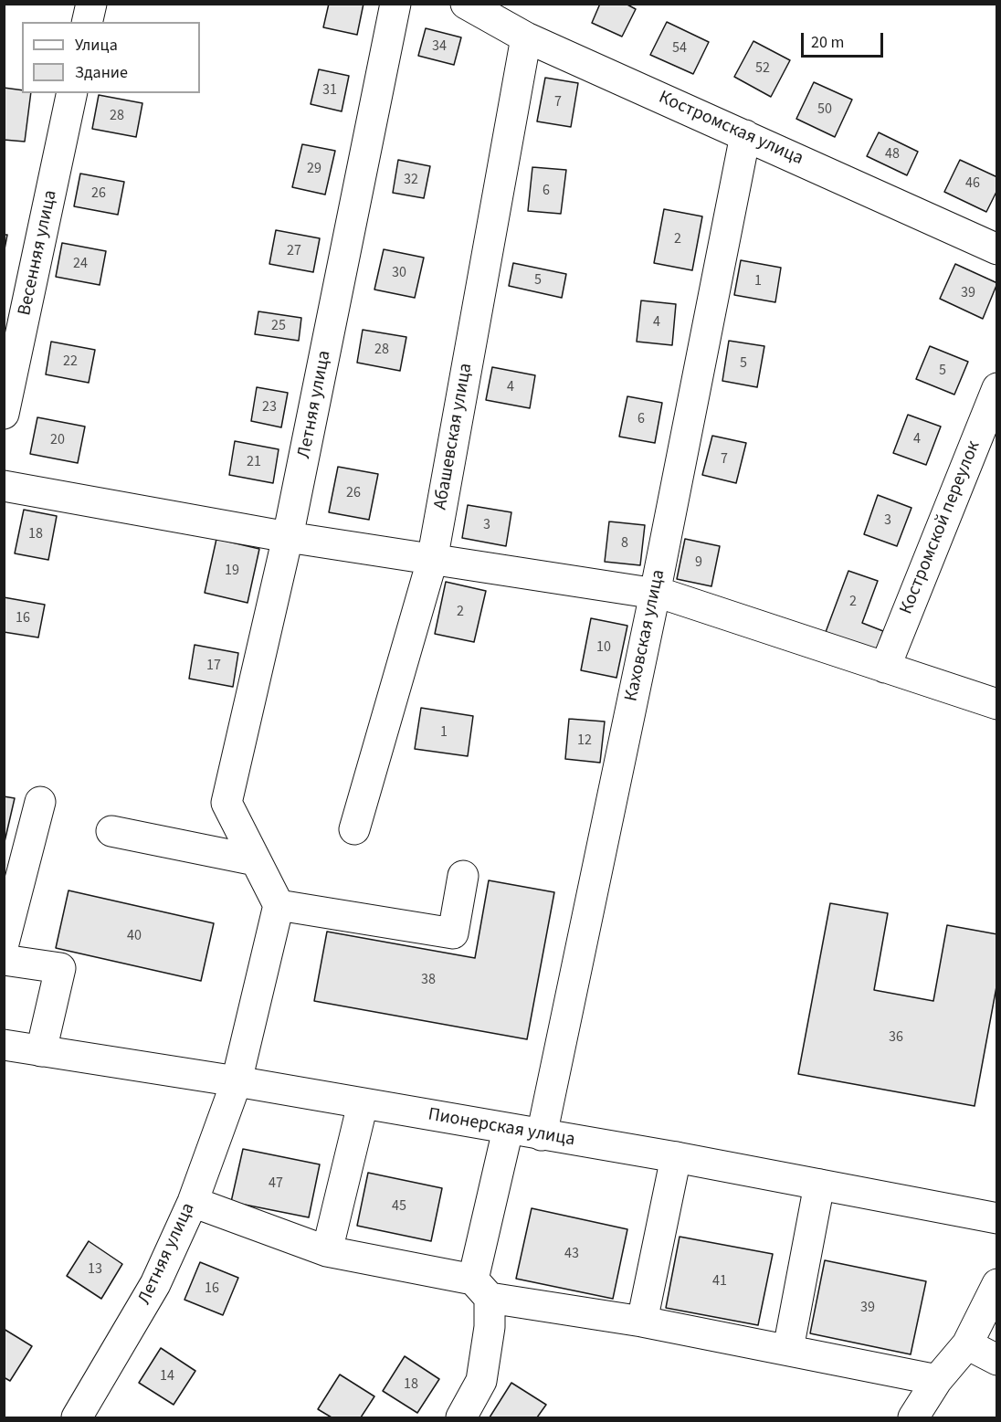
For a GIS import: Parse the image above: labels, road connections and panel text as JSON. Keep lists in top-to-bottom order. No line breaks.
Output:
{"streets":{"street":["Костромская улица","Весенняя улица","Летняя улица","Абашевская улица","Костромской переулок","Каховская улица","Пионерская улица"]},"crossings":[["Костромская улица","Абашевская улица"],["Костромская улица","Каховская улица"],["Летняя улица","Пионерская улица"],["Каховская улица","Пионерская улица"]],"house_numbers":["34","54","52","31","7","50","28","48","29","32","46","6","26","2","27","24","30","5","1","39","4","25","28","22","5","5","4","23","6","4","20","7","21","26","3","3","18","8","9","19","2","2","16","10","17","1","12","40","38","36","47","45","43","13","41","16","39","14","18"],"legend":["Улица","Здание"],"scale_bar":"20 m"}
